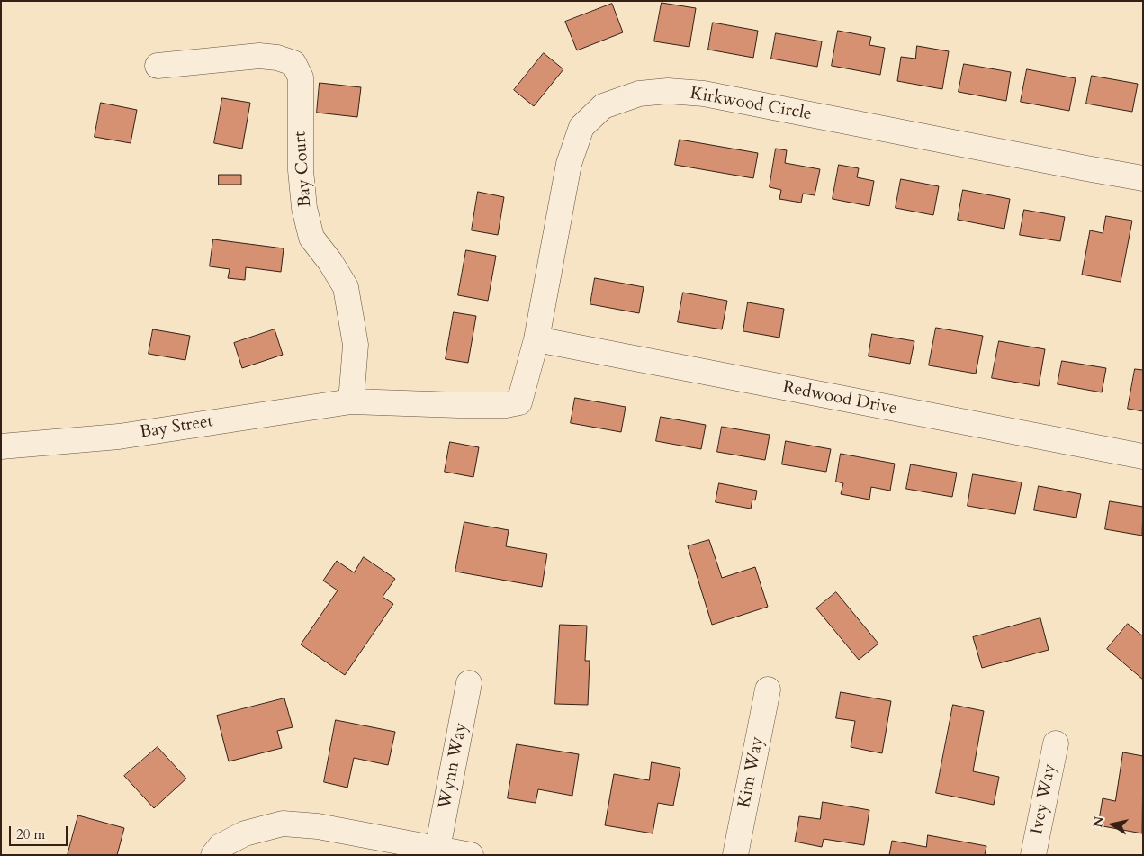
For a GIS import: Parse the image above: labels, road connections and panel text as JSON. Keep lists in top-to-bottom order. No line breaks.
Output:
{"streets":{"street":["Kirkwood Circle","Bay Court","Redwood Drive","Bay Street","Wynn Way","Kim Way","Ivey Way"]},"crossings":[["Kirkwood Circle","Bay Court"],["Kirkwood Circle","Redwood Drive"],["Kirkwood Circle","Bay Street"],["Bay Court","Bay Street"]],"scale_bar":"20 m","north":"left"}
